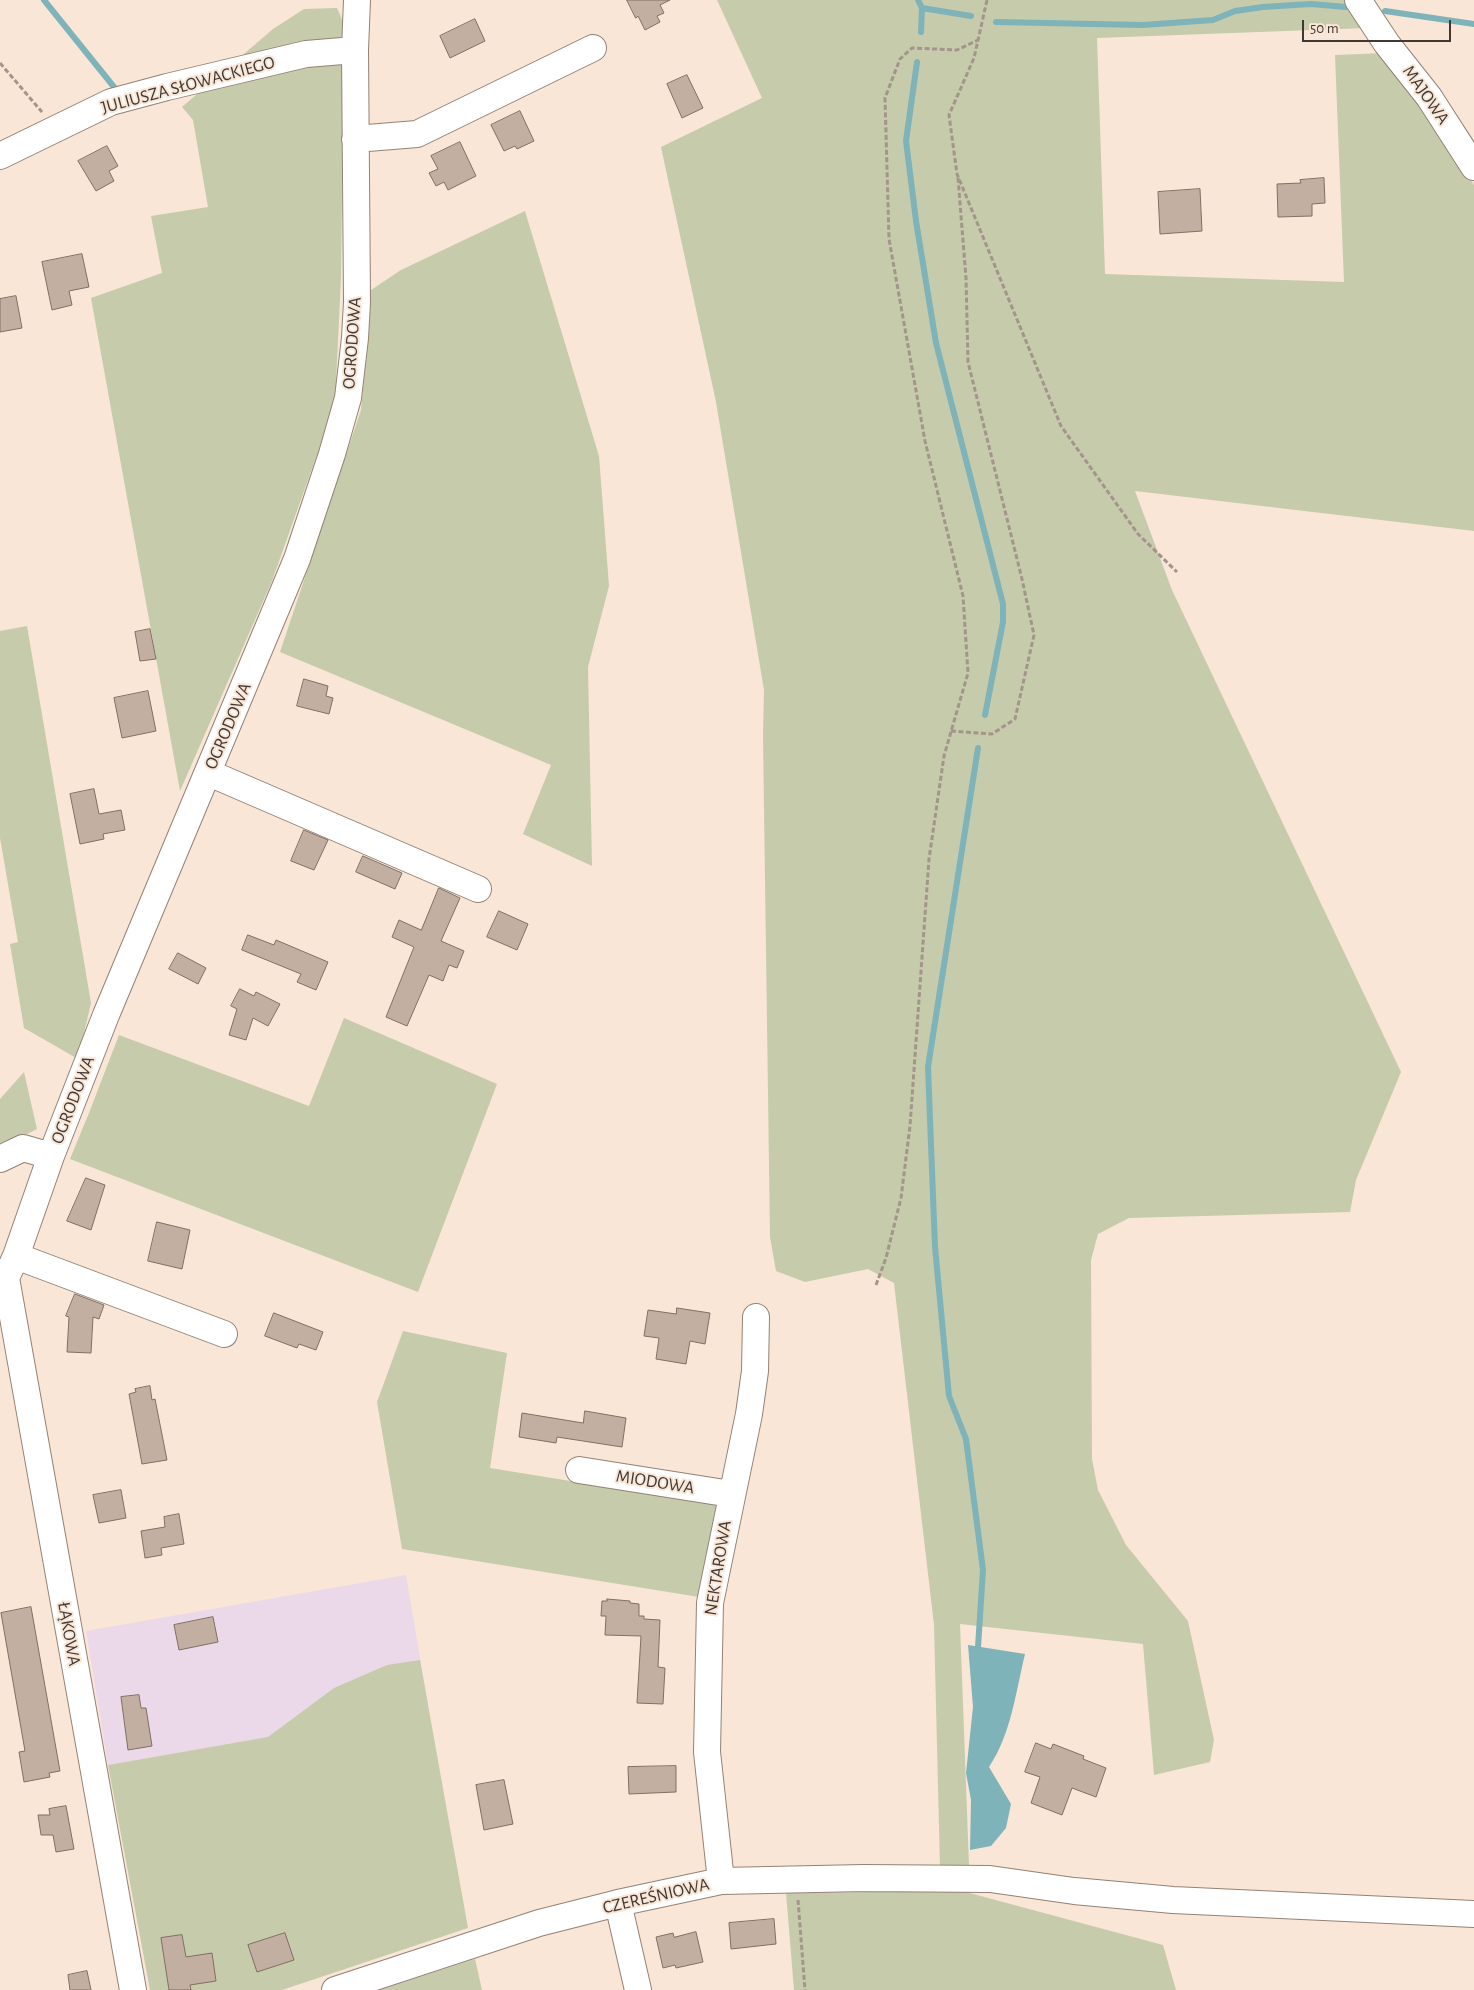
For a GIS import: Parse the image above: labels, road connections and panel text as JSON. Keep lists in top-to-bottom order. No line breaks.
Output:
{"streets":{"street":["JULIUSZA SŁOWACKIEGO","MAJOWA","OGRODOWA","MIODOWA","NEKTAROWA","ŁĄKOWA","CZEREŚNIOWA"]},"crossings":[["JULIUSZA SŁOWACKIEGO","OGRODOWA"],["OGRODOWA","ŁĄKOWA"],["MIODOWA","NEKTAROWA"],["NEKTAROWA","CZEREŚNIOWA"]],"scale_bar":"50 m"}
